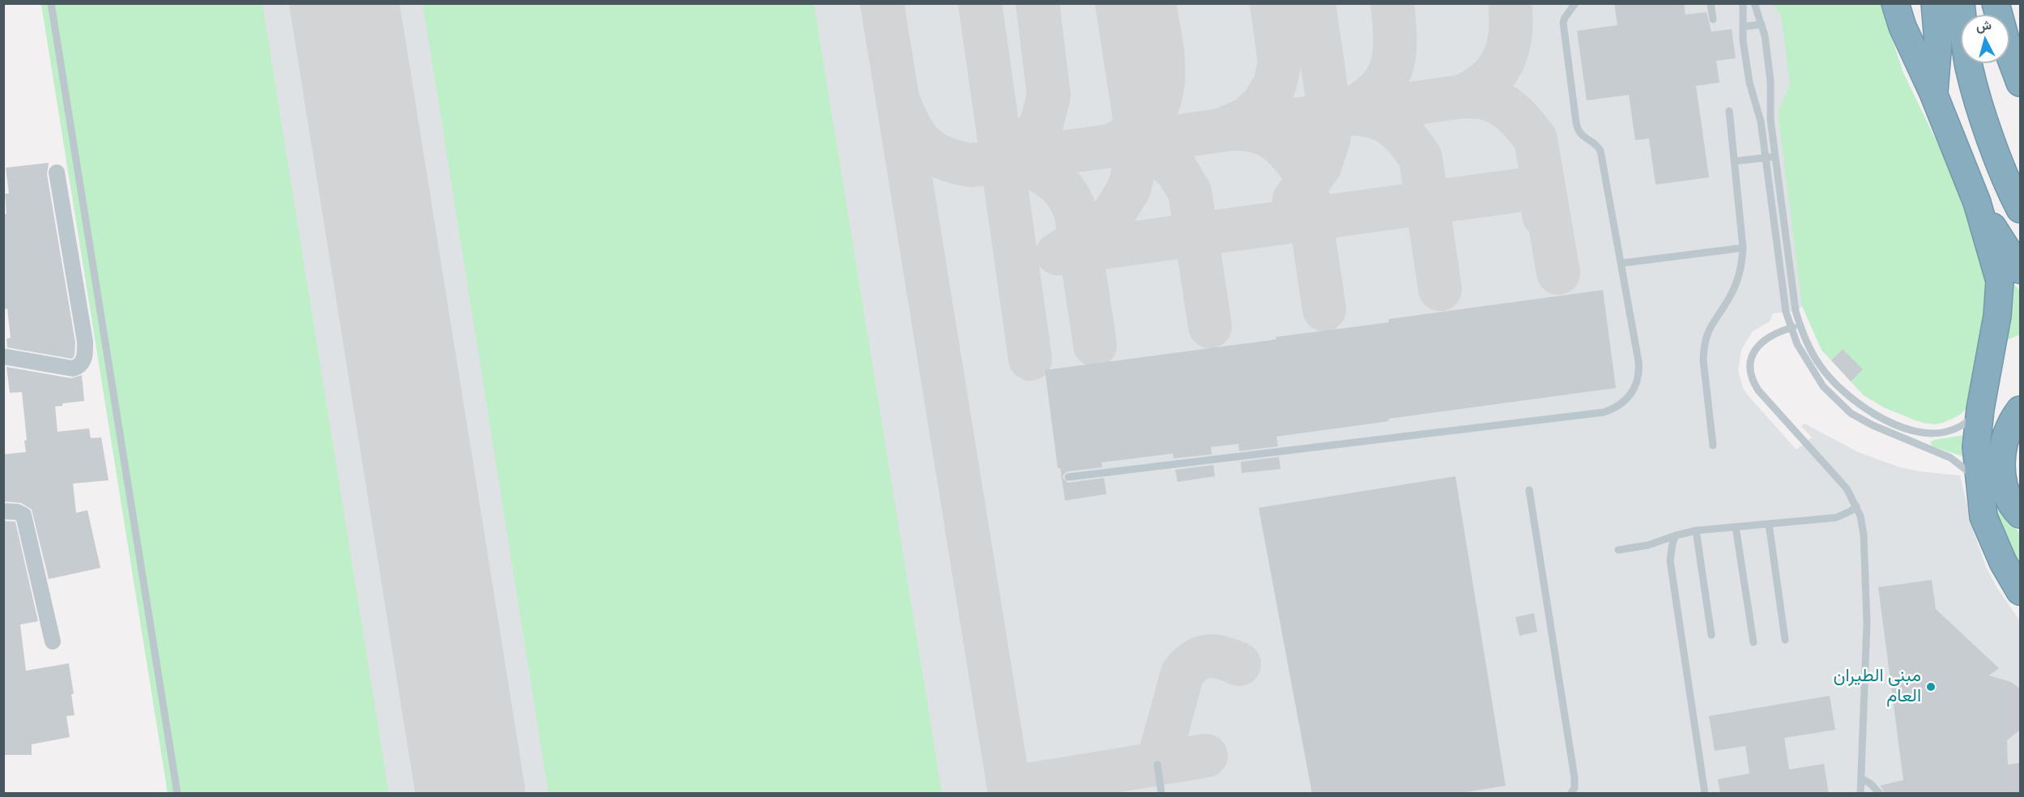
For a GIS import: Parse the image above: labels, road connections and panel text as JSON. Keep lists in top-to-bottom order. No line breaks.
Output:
{"places":["مبنى الطيران العام"],"north":"top"}
